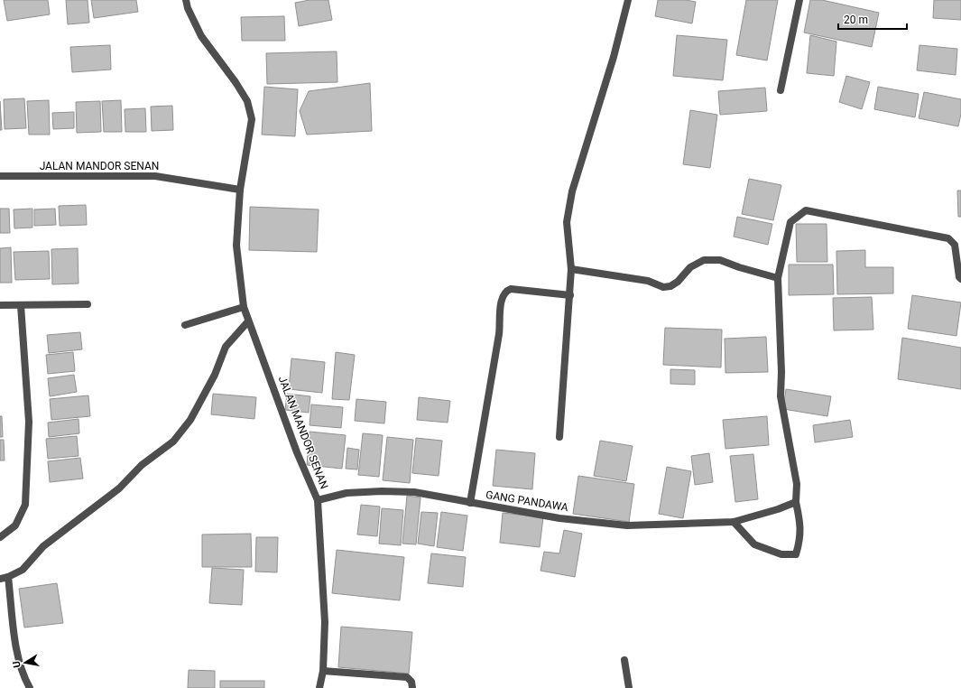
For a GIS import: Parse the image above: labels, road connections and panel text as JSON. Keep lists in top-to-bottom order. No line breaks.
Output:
{"streets":{"street":["JALAN MANDOR SENAN","GANG PANDAWA"]},"crossings":[["JALAN MANDOR SENAN","GANG PANDAWA"]],"scale_bar":"20 m","north":"left"}
